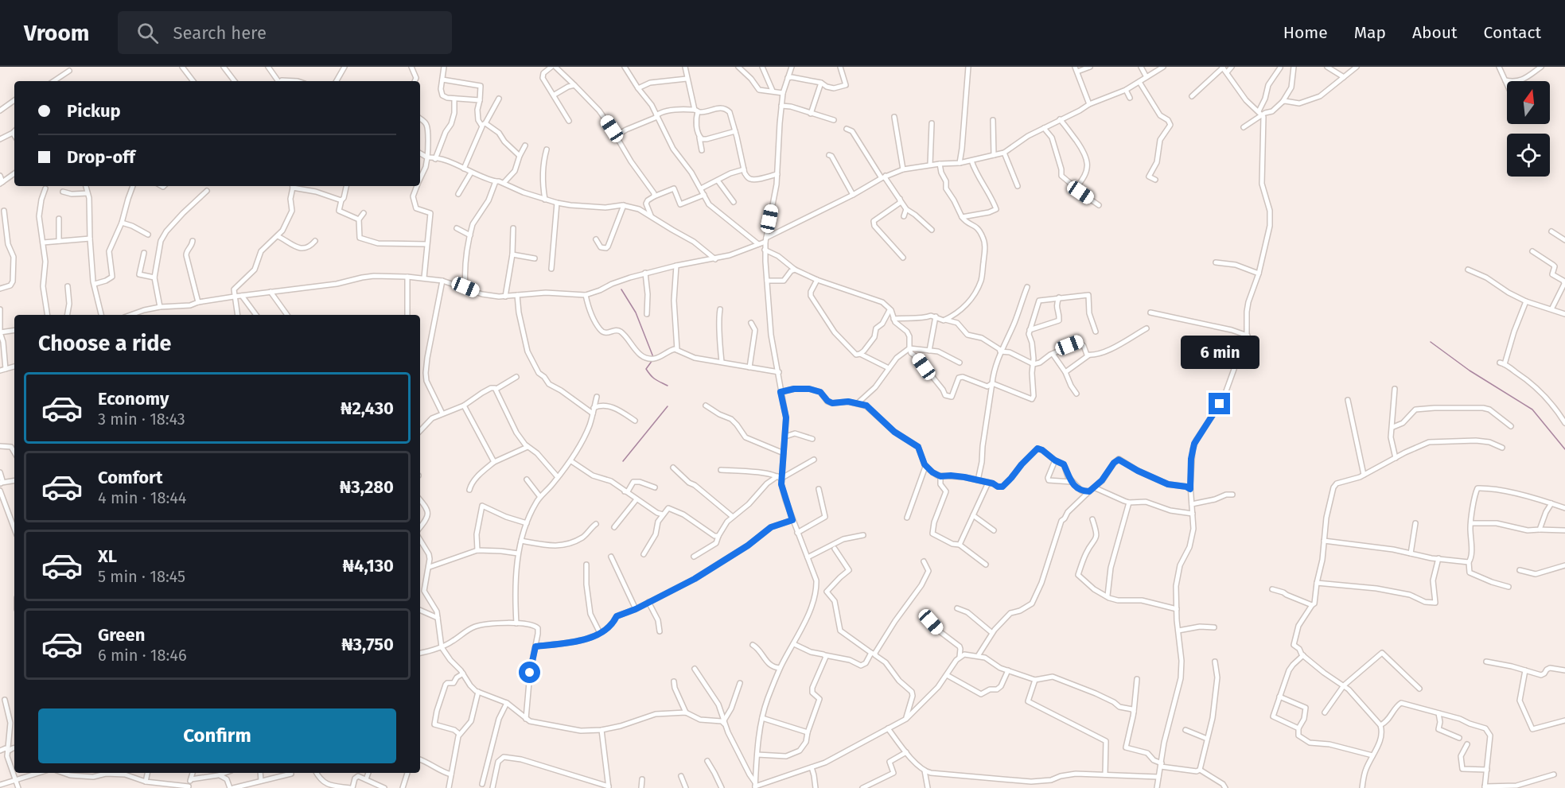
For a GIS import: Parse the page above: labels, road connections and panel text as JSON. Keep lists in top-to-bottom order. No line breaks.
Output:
{"north":"top","page":{"header":"Vroom","search":"Search here","nav":["Home","Map","About","Contact"],"banner":["Pickup","Drop-off"],"heading":"Choose a ride","bubble":"6 min","list":[{"name":"Economy","note":"3 min · 18:43","value":"₦2,430"},{"name":"Comfort","note":"4 min · 18:44","value":"₦3,280"},{"name":"XL","note":"5 min · 18:45","value":"₦4,130"},{"name":"Green","note":"6 min · 18:46","value":"₦3,750"}],"buttons":"Confirm"}}
